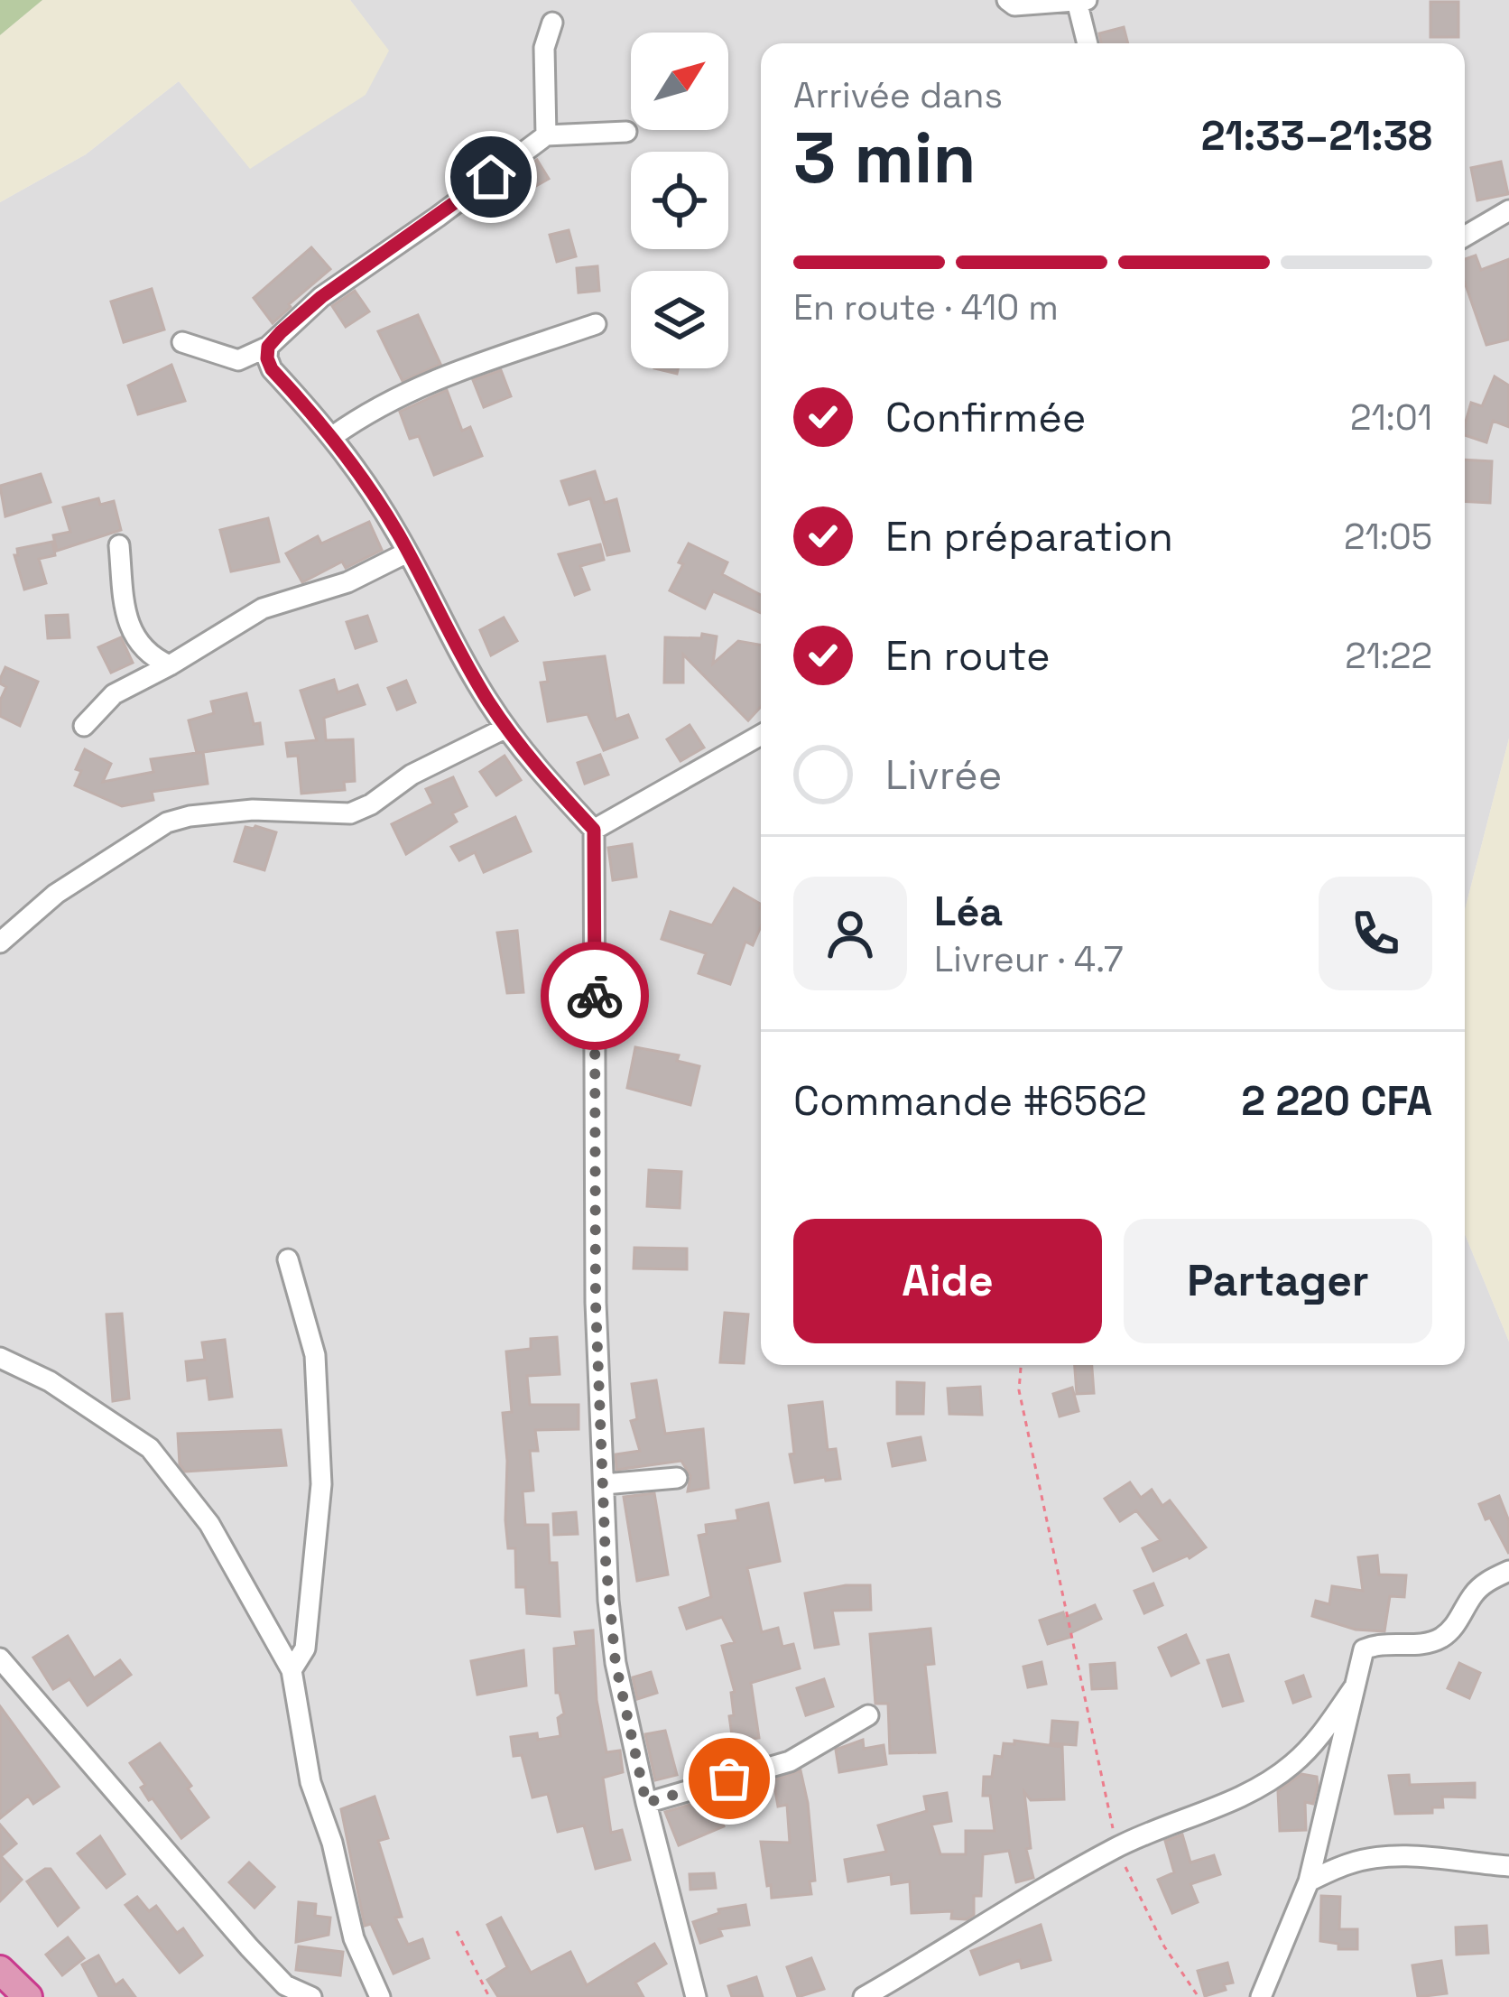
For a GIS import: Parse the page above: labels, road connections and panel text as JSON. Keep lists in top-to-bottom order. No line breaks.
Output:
{"north":"top right","page":{"heading":["3 min","Arrivée dans","21:33–21:38"],"panel":["Léa","Livreur · 4.7","Commande #6562","2 220 CFA"],"bar":"En route · 410 m","list":[["Confirmée","21:01"],["En préparation","21:05"],["En route","21:22"],"Livrée"],"buttons":["Aide","Partager"]}}
